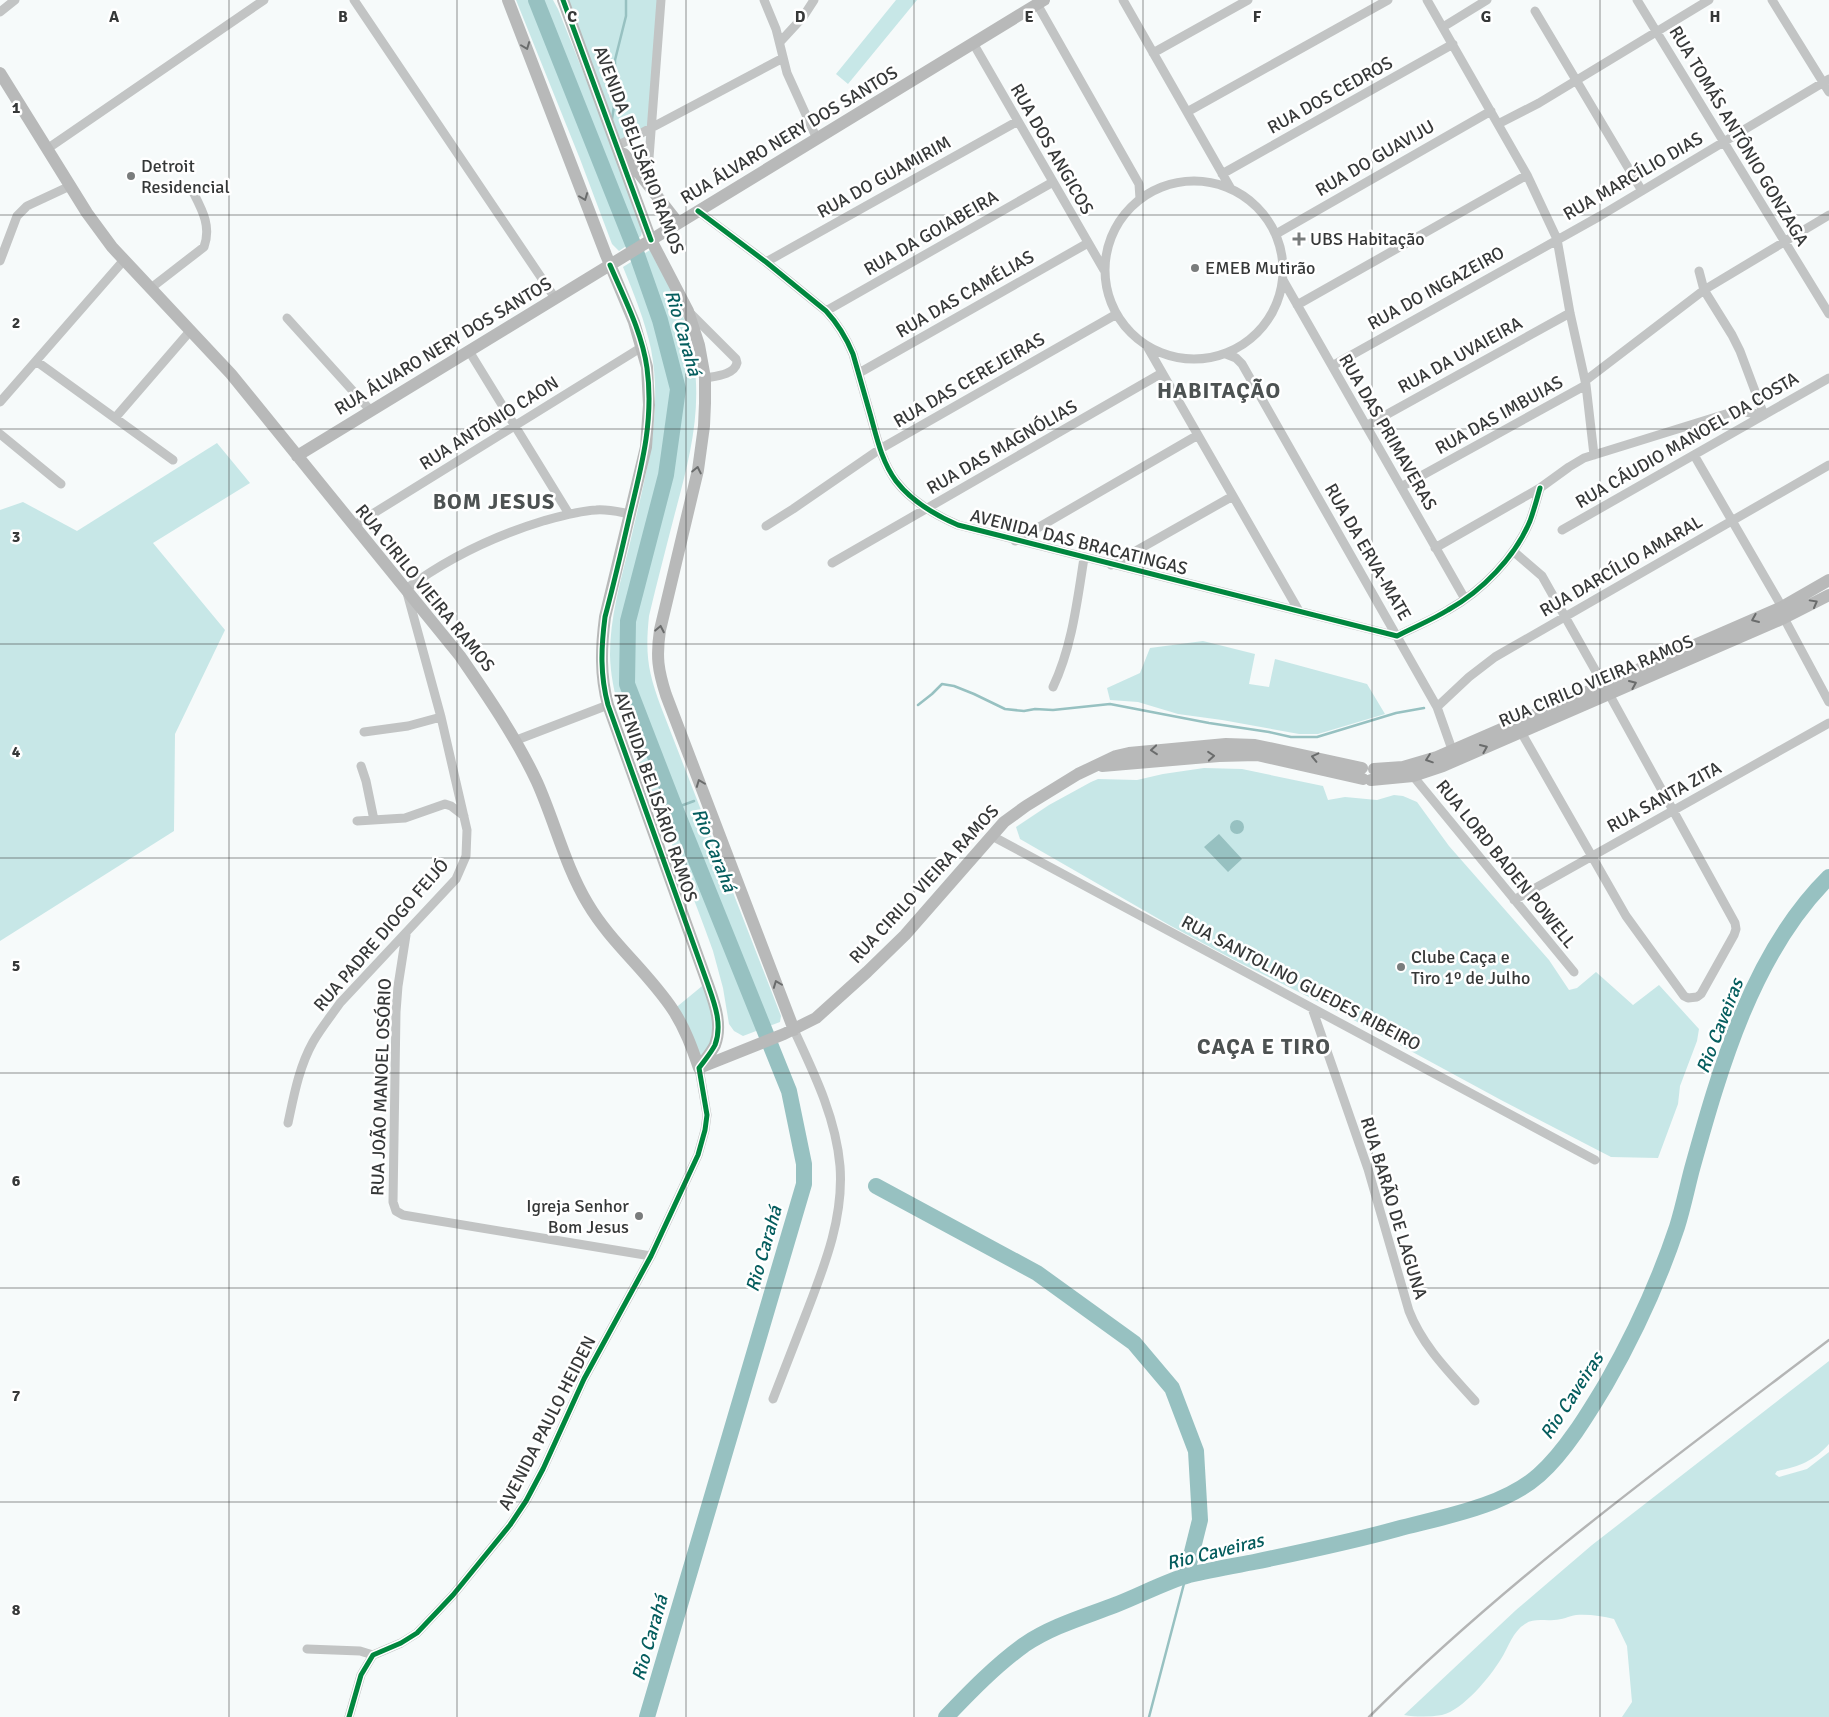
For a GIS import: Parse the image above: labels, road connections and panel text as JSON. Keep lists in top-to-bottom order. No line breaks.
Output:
{"streets":{"main road":["RUA ÁLVARO NERY DOS SANTOS","AVENIDA BELISÁRIO RAMOS","RUA CIRILO VIEIRA RAMOS"],"street":["RUA DOS CEDROS","RUA TOMÁS ANTÔNIO GONZAGA","RUA DOS ANGICOS","RUA DO GUAVIJU","RUA MARCÍLIO DIAS","RUA DO GUAMIRIM","RUA DA GOIABEIRA","RUA DO INGAZEIRO","RUA DAS CAMÉLIAS","RUA DA UVAIEIRA","RUA DAS CEREJEIRAS","RUA DAS IMBUIAS","RUA ANTÔNIO CAON","RUA DAS PRIMAVERAS","RUA CÁUDIO MANOEL DA COSTA","RUA DAS MAGNÓLIAS","AVENIDA DAS BRACATINGAS","RUA DA ERVA-MATE","RUA DARCÍLIO AMARAL","RUA SANTA ZITA","RUA LORD BADEN POWELL","RUA PADRE DIOGO FEIJÓ","RUA SANTOLINO GUEDES RIBEIRO","RUA JOÃO MANOEL OSÓRIO","RUA BARÃO DE LAGUNA","AVENIDA PAULO HEIDEN"]},"crossings":[["RUA ÁLVARO NERY DOS SANTOS","RUA DOS ANGICOS"],["RUA ÁLVARO NERY DOS SANTOS","AVENIDA BELISÁRIO RAMOS"],["RUA ÁLVARO NERY DOS SANTOS","AVENIDA DAS BRACATINGAS"],["RUA ÁLVARO NERY DOS SANTOS","RUA CIRILO VIEIRA RAMOS"],["RUA TOMÁS ANTÔNIO GONZAGA","RUA MARCÍLIO DIAS"],["RUA TOMÁS ANTÔNIO GONZAGA","RUA DAS IMBUIAS"],["RUA DOS ANGICOS","RUA DO GUAVIJU"],["RUA DOS ANGICOS","RUA DO GUAMIRIM"],["RUA DOS ANGICOS","RUA DA GOIABEIRA"],["RUA DOS ANGICOS","RUA DAS CAMÉLIAS"],["RUA DOS ANGICOS","RUA DAS CEREJEIRAS"],["RUA DOS ANGICOS","RUA DAS PRIMAVERAS"],["RUA DOS ANGICOS","RUA DA ERVA-MATE"],["AVENIDA BELISÁRIO RAMOS","RUA ANTÔNIO CAON"],["AVENIDA BELISÁRIO RAMOS","RUA CIRILO VIEIRA RAMOS"],["AVENIDA BELISÁRIO RAMOS","AVENIDA PAULO HEIDEN"],["RUA DO GUAVIJU","RUA DAS CEREJEIRAS"],["RUA DO GUAVIJU","RUA DAS PRIMAVERAS"],["RUA DO GUAVIJU","RUA DA ERVA-MATE"],["RUA MARCÍLIO DIAS","RUA DO INGAZEIRO"],["RUA DO GUAMIRIM","AVENIDA DAS BRACATINGAS"],["RUA DA GOIABEIRA","AVENIDA DAS BRACATINGAS"],["RUA DO INGAZEIRO","RUA DAS PRIMAVERAS"],["RUA DAS CAMÉLIAS","AVENIDA DAS BRACATINGAS"],["RUA DA UVAIEIRA","RUA DAS PRIMAVERAS"],["RUA DAS CEREJEIRAS","RUA DAS PRIMAVERAS"],["RUA DAS CEREJEIRAS","AVENIDA DAS BRACATINGAS"],["RUA DAS CEREJEIRAS","RUA DA ERVA-MATE"],["RUA DAS IMBUIAS","RUA DAS PRIMAVERAS"],["RUA ANTÔNIO CAON","RUA CIRILO VIEIRA RAMOS"],["RUA DAS PRIMAVERAS","RUA DA ERVA-MATE"],["RUA DAS MAGNÓLIAS","AVENIDA DAS BRACATINGAS"],["AVENIDA DAS BRACATINGAS","RUA DA ERVA-MATE"],["RUA DA ERVA-MATE","RUA DARCÍLIO AMARAL"],["RUA DA ERVA-MATE","RUA CIRILO VIEIRA RAMOS"],["RUA CIRILO VIEIRA RAMOS","RUA LORD BADEN POWELL"],["RUA CIRILO VIEIRA RAMOS","RUA PADRE DIOGO FEIJÓ"],["RUA CIRILO VIEIRA RAMOS","RUA SANTOLINO GUEDES RIBEIRO"],["RUA CIRILO VIEIRA RAMOS","AVENIDA PAULO HEIDEN"],["RUA SANTA ZITA","RUA LORD BADEN POWELL"],["RUA PADRE DIOGO FEIJÓ","RUA JOÃO MANOEL OSÓRIO"],["RUA SANTOLINO GUEDES RIBEIRO","RUA BARÃO DE LAGUNA"],["RUA JOÃO MANOEL OSÓRIO","AVENIDA PAULO HEIDEN"]],"districts":["HABITAÇÃO","BOM JESUS","CAÇA E TIRO"],"water":["Rio Carahá","Rio Caveiras"],"places":{"other":["Detroit Residencial","EMEB Mutirão","Clube Caça e Tiro 1º de Julho","Igreja Senhor Bom Jesus"],"health":["UBS Habitação"]},"grid":{"columns":["A","B","C","D","E","F","G","H"],"rows":["1","2","3","4","5","6","7","8"]}}
